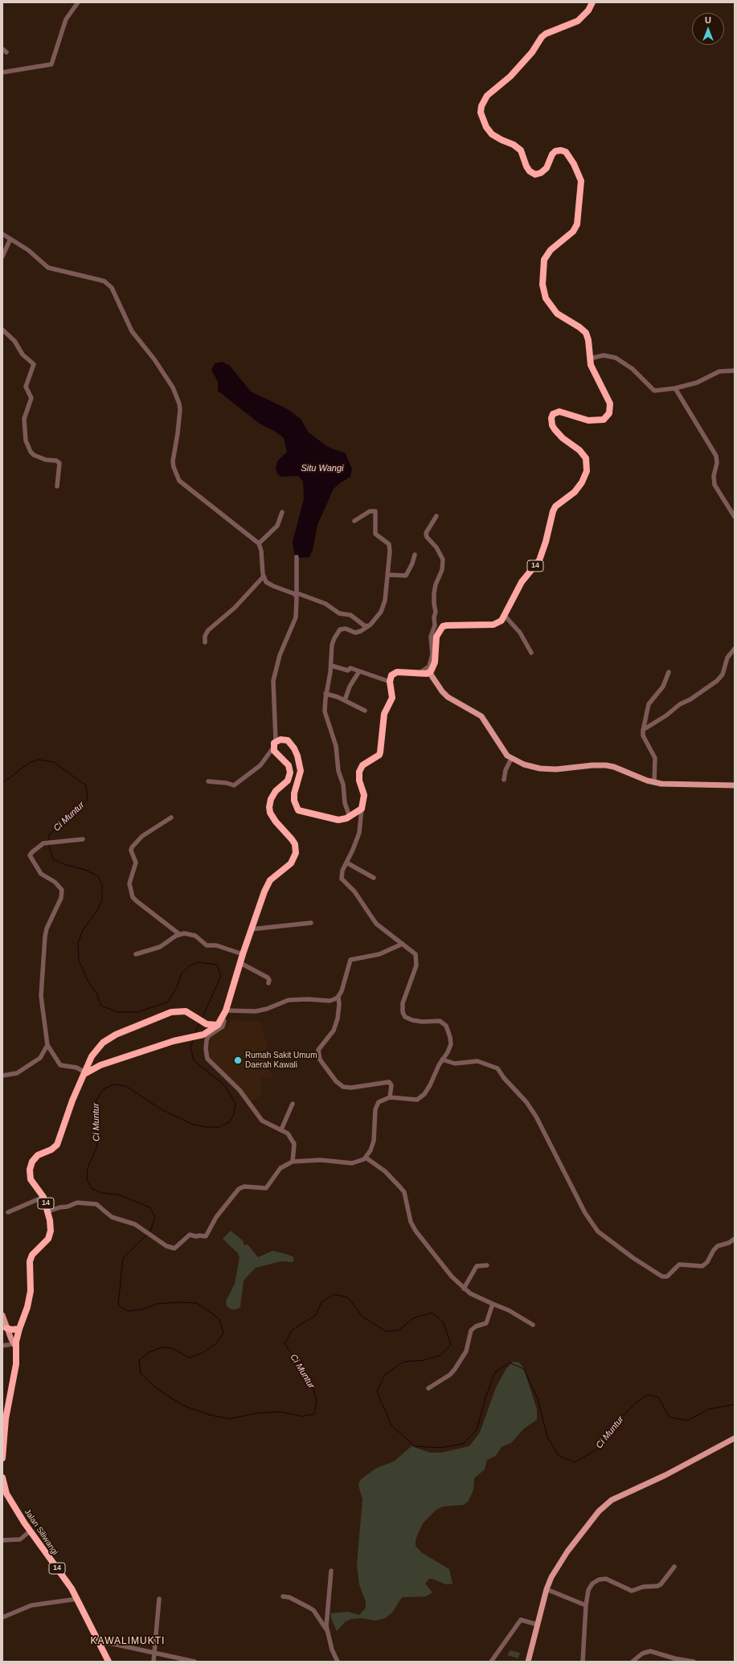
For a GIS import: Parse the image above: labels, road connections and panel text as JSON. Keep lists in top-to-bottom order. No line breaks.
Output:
{"streets":{"highway":["14","Jalan Siliwangi"]},"districts":["KAWALIMUKTI"],"water":["Situ Wangi","Ci Muntur"],"places":["Rumah Sakit Umum Daerah Kawali"],"north":"top"}
